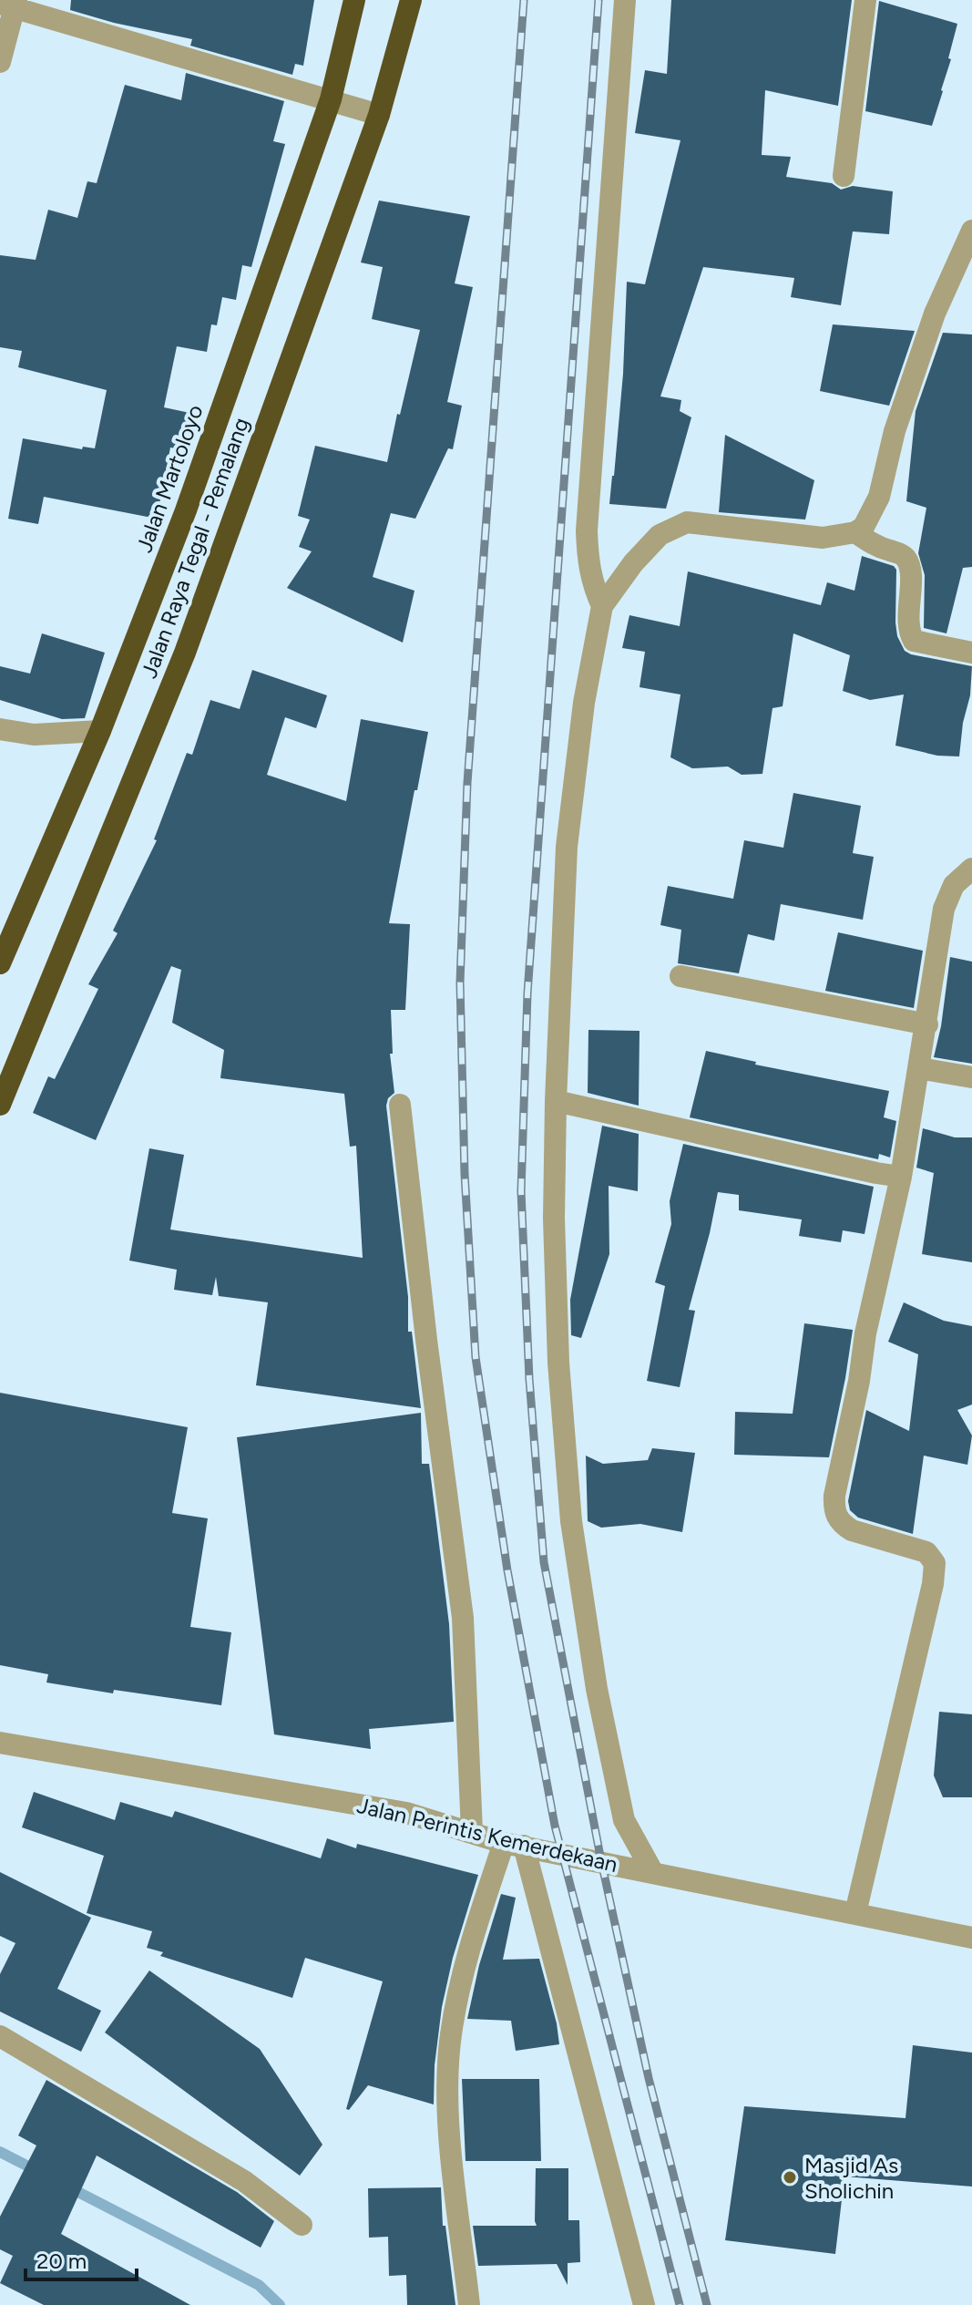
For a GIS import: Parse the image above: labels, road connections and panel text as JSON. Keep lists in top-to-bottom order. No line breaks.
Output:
{"streets":{"highway":["Jalan Martoloyo","Jalan Raya Tegal - Pemalang"],"street":["Jalan Perintis Kemerdekaan"]},"places":["Masjid As Sholichin"],"scale_bar":"20 m"}
